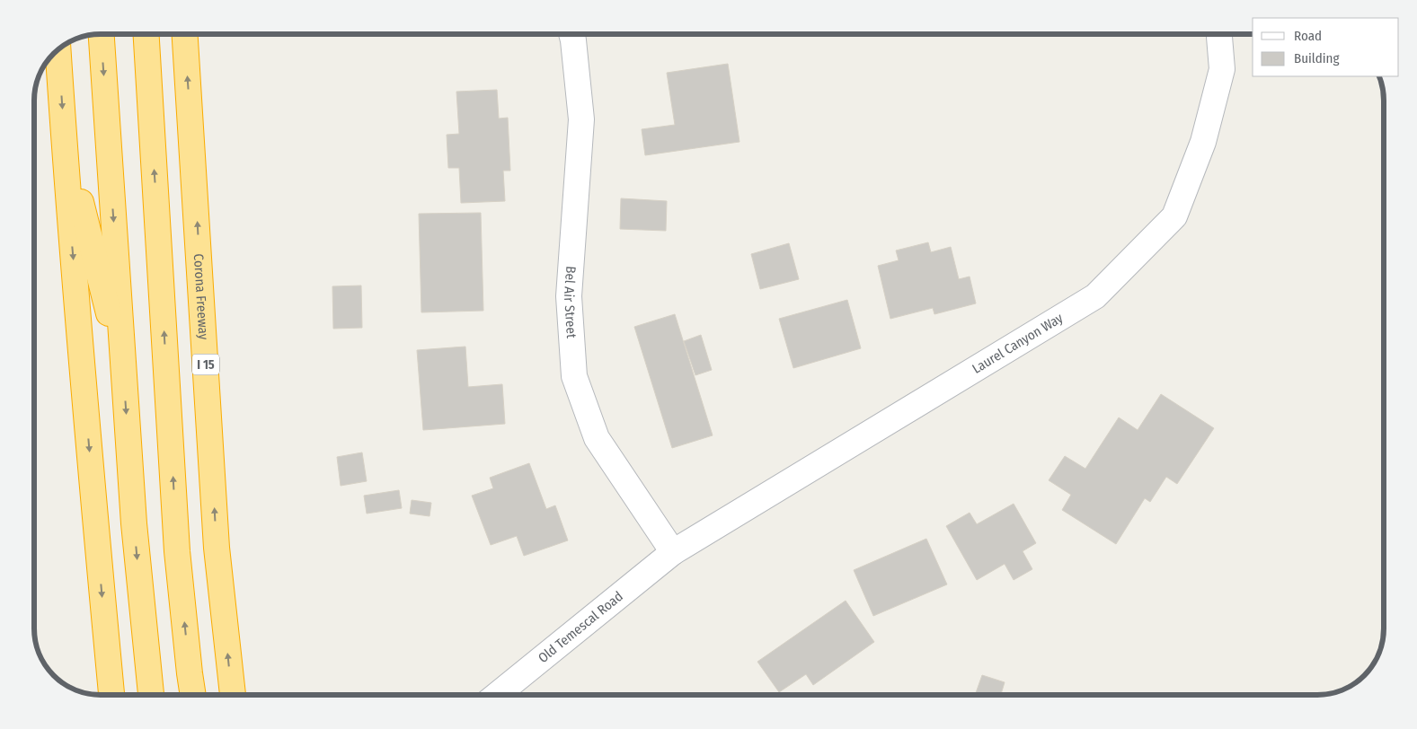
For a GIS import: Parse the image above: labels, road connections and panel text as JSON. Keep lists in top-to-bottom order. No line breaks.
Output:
{"streets":{"highway":["Corona Freeway","I 15"],"street":["Bel Air Street","Laurel Canyon Way","Old Temescal Road"]},"crossings":[["Bel Air Street","Laurel Canyon Way"],["Bel Air Street","Old Temescal Road"],["Laurel Canyon Way","Old Temescal Road"]],"legend":["Road","Building"]}
